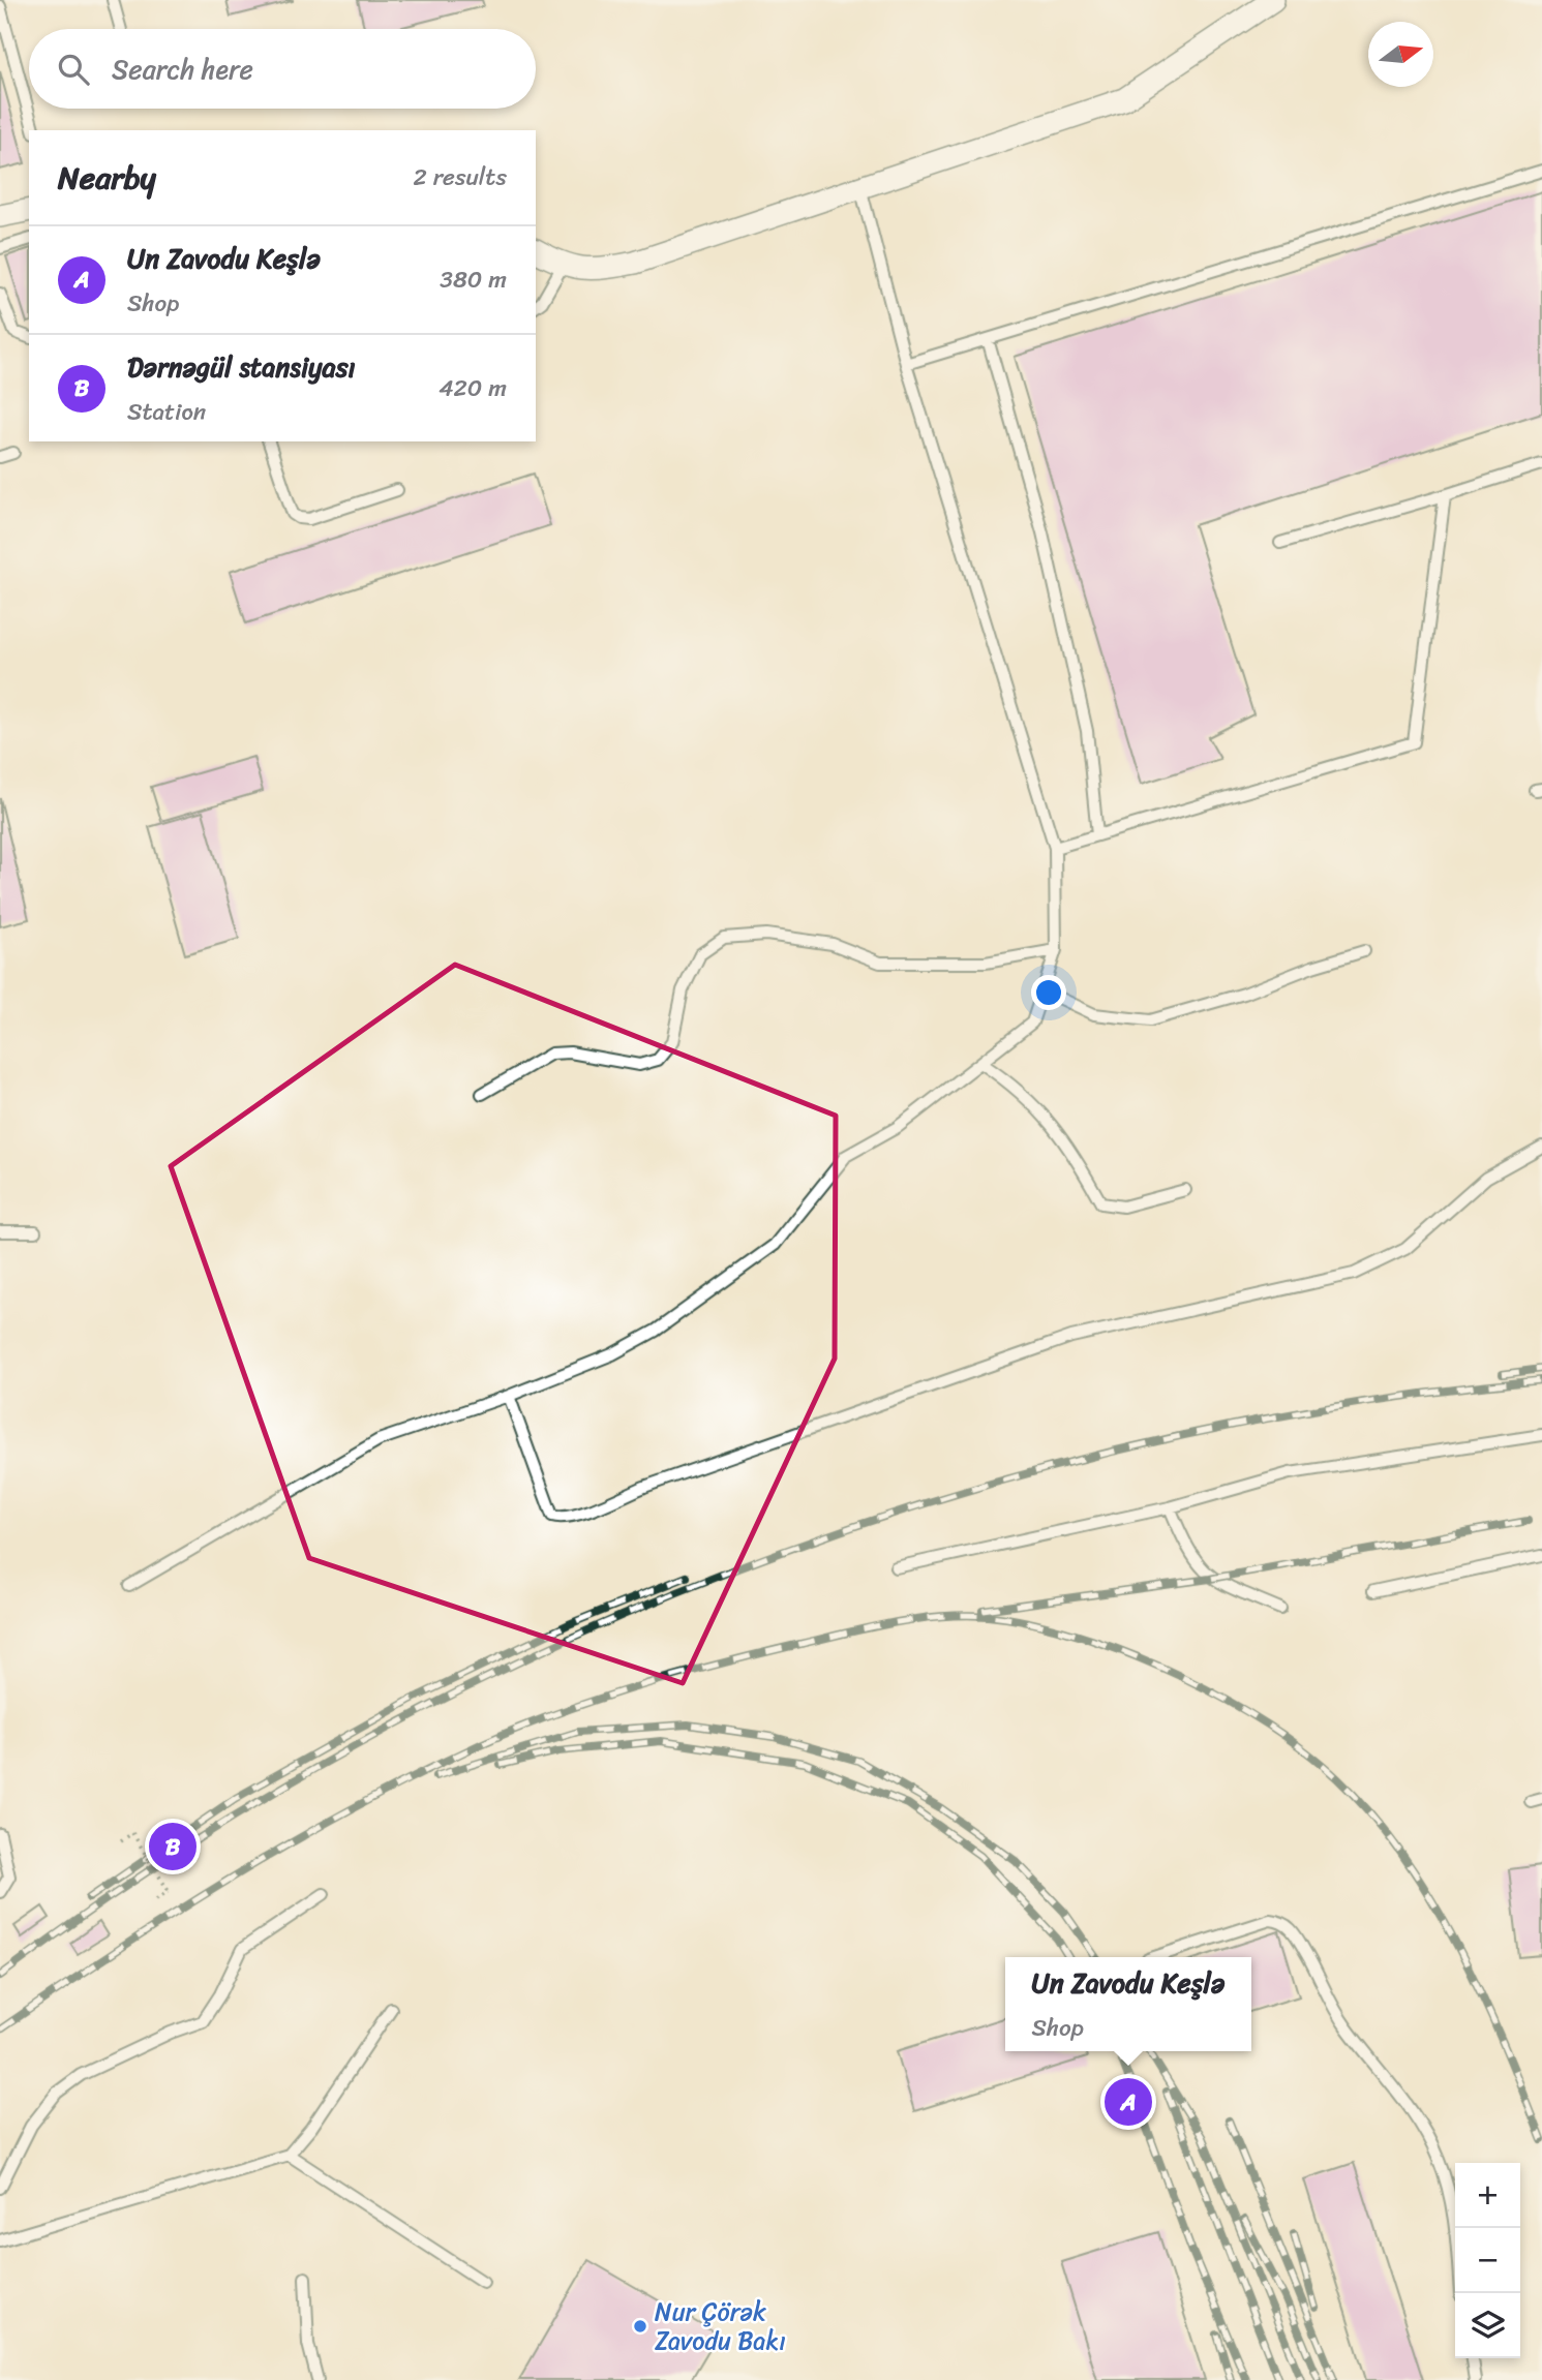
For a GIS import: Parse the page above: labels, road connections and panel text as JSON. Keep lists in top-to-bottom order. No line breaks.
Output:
{"places":["Nur Çörək Zavodu Bakı"],"north":"right","page":{"search":"Search here","heading":["Nearby","2 results"],"list":[{"mark":"A","name":"Un Zavodu Keşlə","note":"Shop","value":"380 m"},{"mark":"B","name":"Dərnəgül stansiyası","note":"Station","value":"420 m"}],"pins":["B","A"],"popup":["Un Zavodu Keşlə","Shop"],"map_buttons":["+","−"]}}
